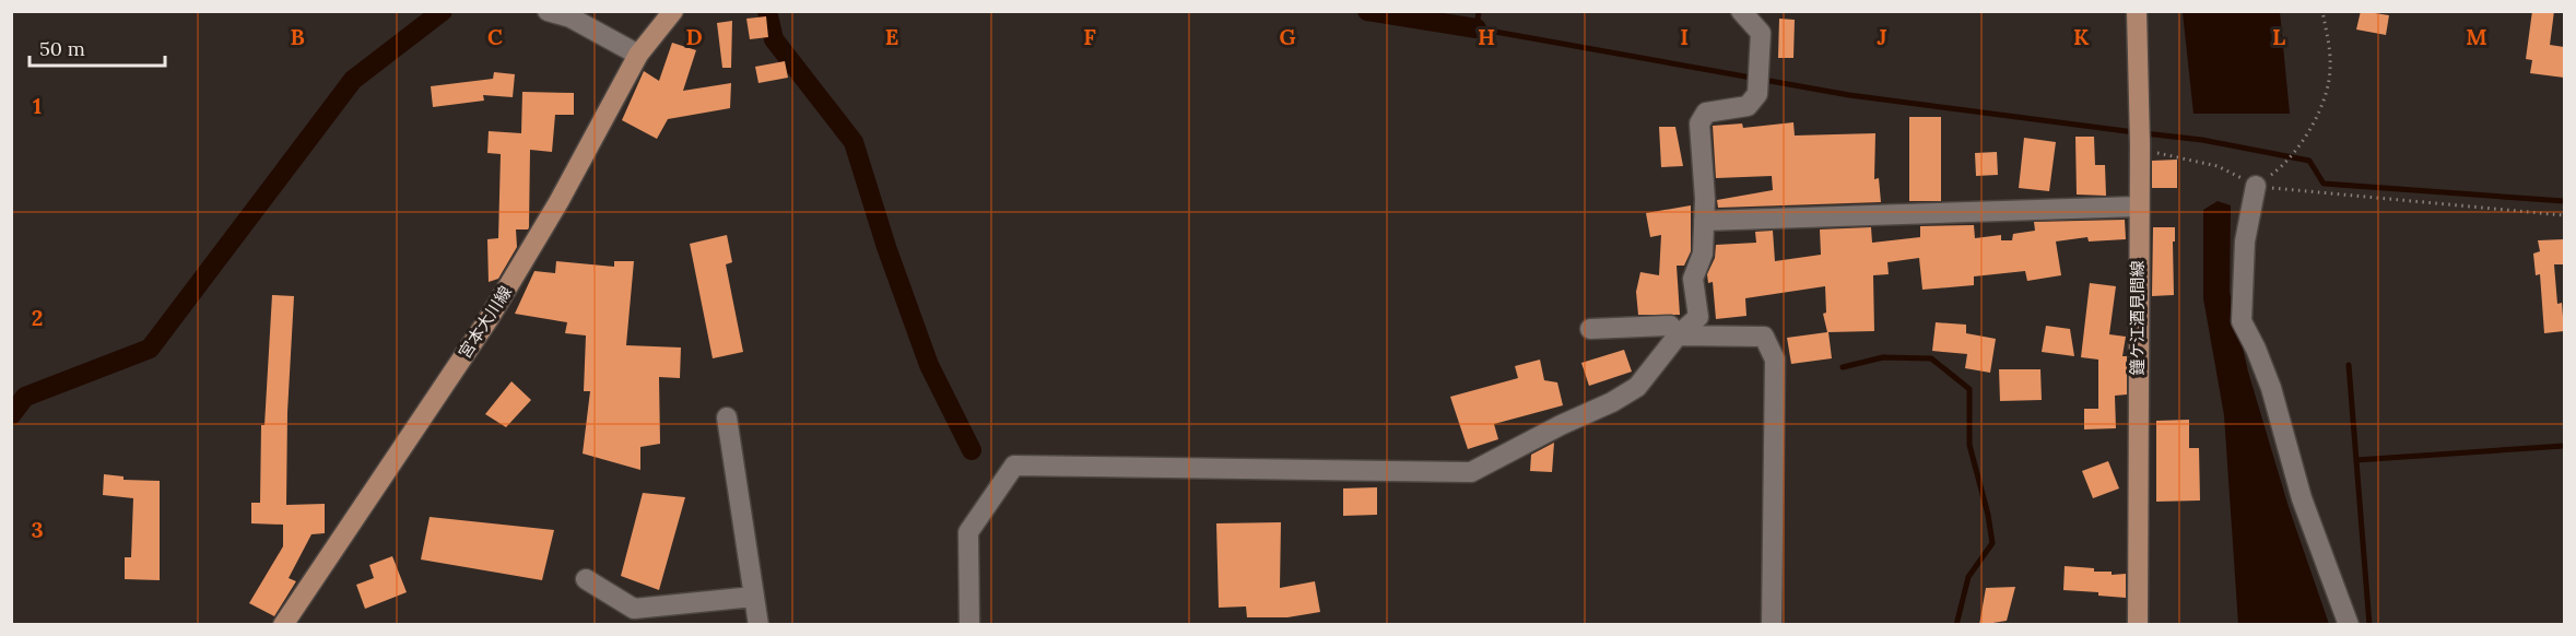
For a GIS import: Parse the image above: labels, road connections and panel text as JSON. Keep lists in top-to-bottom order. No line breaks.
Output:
{"streets":{"main road":["鐘ケ江酒見間線","宮本大川線"]},"scale_bar":"50 m","grid":{"columns":["B","C","D","E","F","G","H","I","J","K","L","M"],"rows":["1","2","3"]}}
